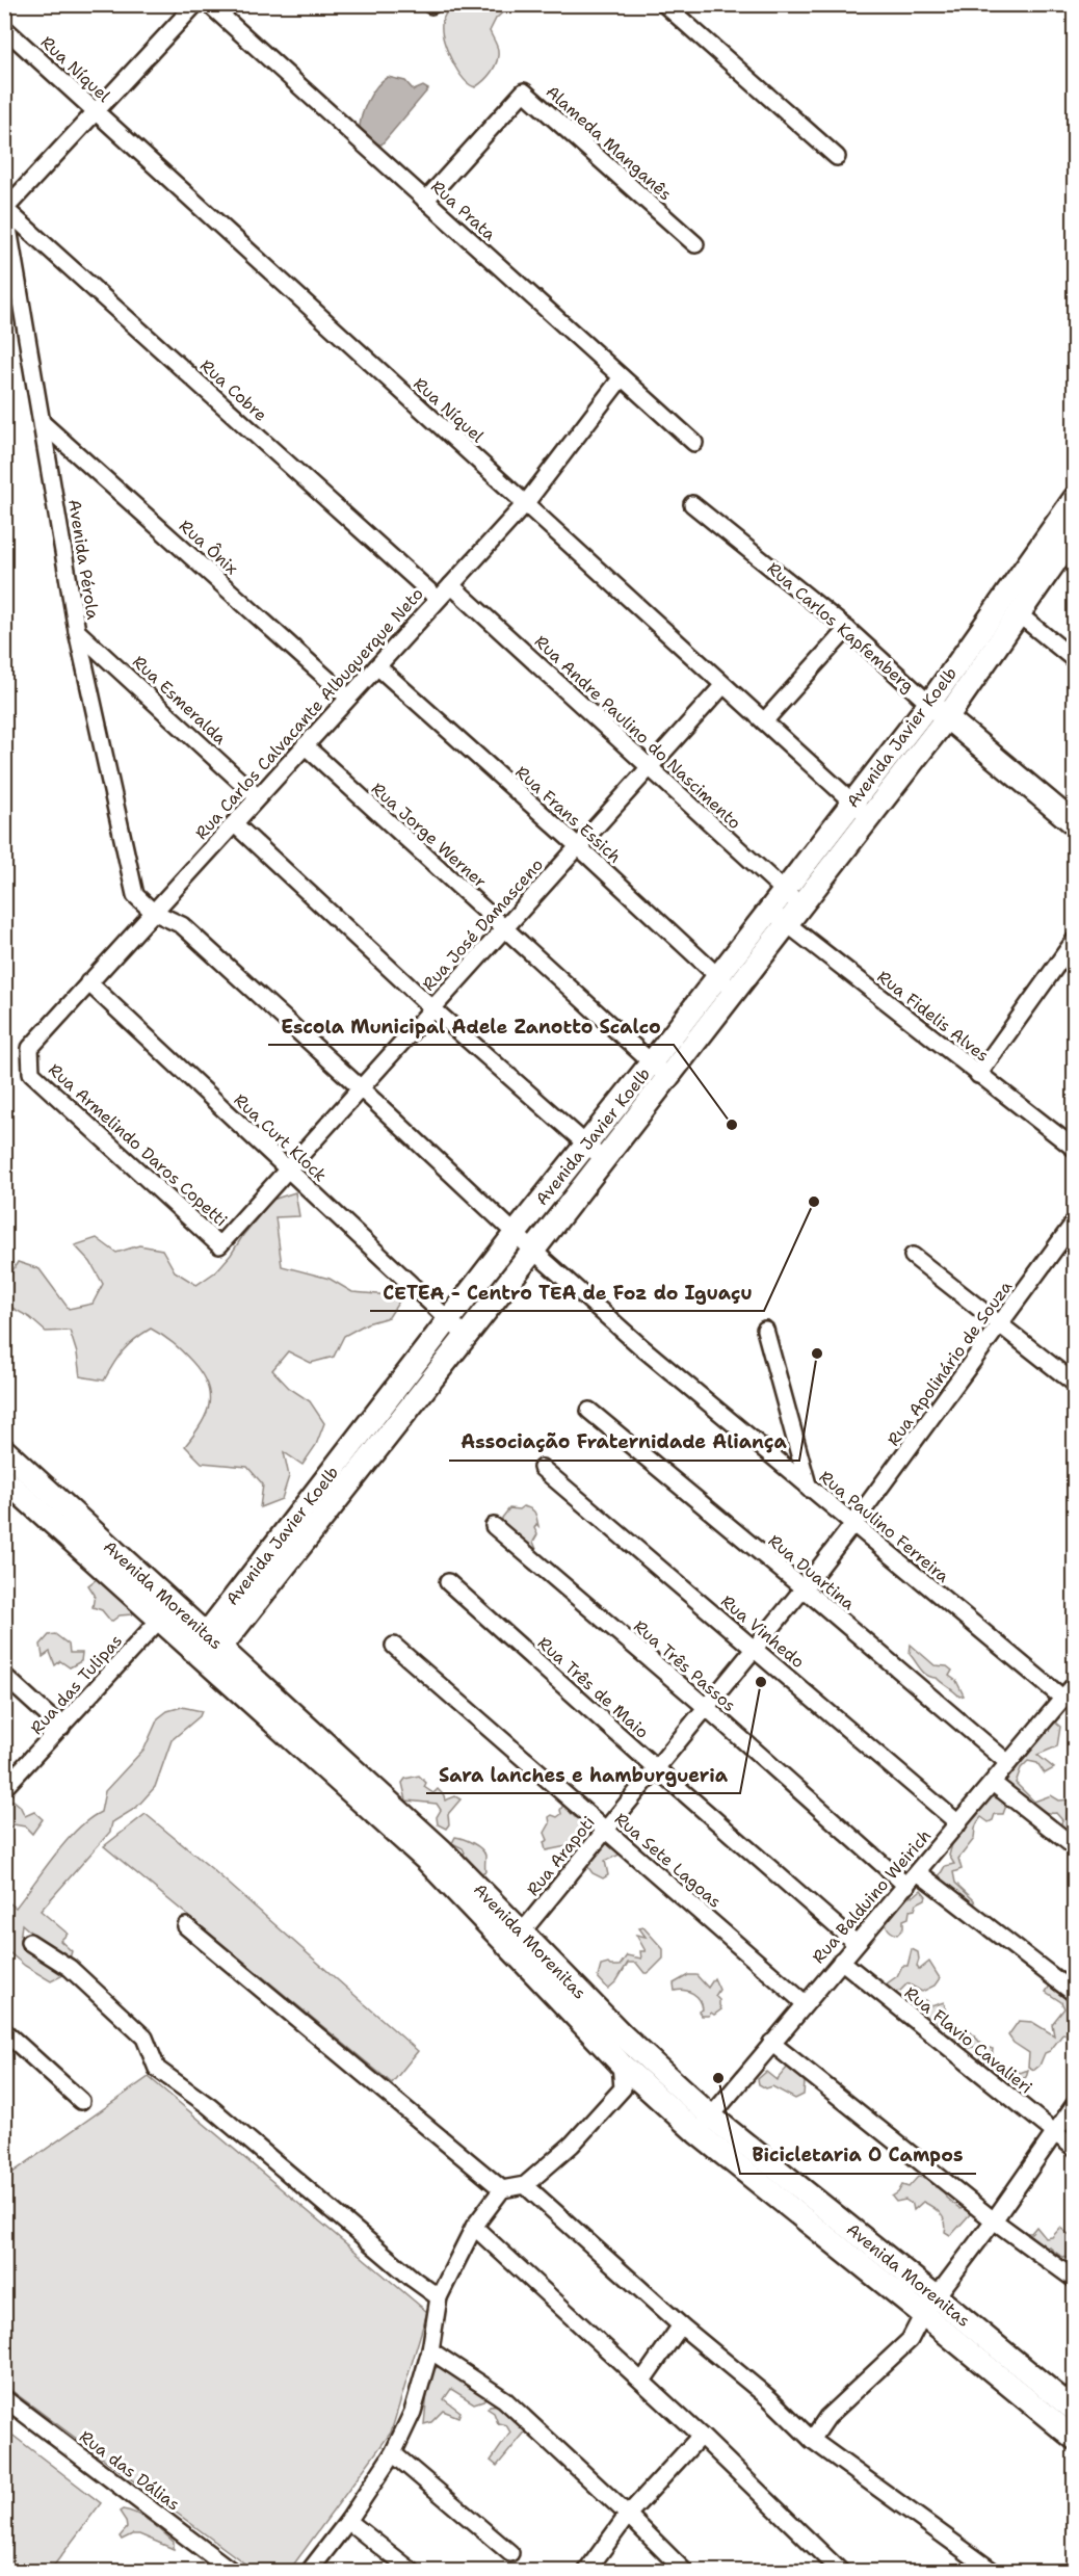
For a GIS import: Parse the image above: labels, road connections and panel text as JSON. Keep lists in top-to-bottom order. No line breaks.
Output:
{"streets":{"street":["Rua Níquel","Alameda Manganês","Rua Prata","Rua Cobre","Rua Ônix","Avenida Pérola","Rua Carlos Kapfemberg","Rua Esmeralda","Rua Carlos Calvacante Albuquerque Neto","Rua Andre Paulino do Nascimento","Avenida Javier Koelb","Rua Frans Essich","Rua Jorge Werner","Rua José Damasceno","Rua Fidelis Alves","Rua Curt Klock","Rua Armelindo Daros Copetti","Rua Apolinário de Souza","Rua Paulino Ferreira","Rua Duartina","Avenida Morenitas","Rua Vinhedo","Rua Três Passos","Rua das Tulipas","Rua Três de Maio","Rua Arapoti","Rua Sete Lagoas","Rua Balduino Weirich","Rua Flavio Cavalieri","Rua das Dálias"]},"crossings":[["Rua Níquel","Rua Carlos Calvacante Albuquerque Neto"],["Rua Níquel","Avenida Javier Koelb"],["Rua Níquel","Rua José Damasceno"],["Alameda Manganês","Rua Prata"],["Rua Prata","Rua Carlos Calvacante Albuquerque Neto"],["Rua Cobre","Avenida Pérola"],["Rua Cobre","Rua Carlos Calvacante Albuquerque Neto"],["Rua Ônix","Avenida Pérola"],["Rua Ônix","Rua Carlos Calvacante Albuquerque Neto"],["Avenida Pérola","Rua Esmeralda"],["Avenida Pérola","Rua Carlos Calvacante Albuquerque Neto"],["Avenida Pérola","Rua Paulino Ferreira"],["Rua Carlos Kapfemberg","Avenida Javier Koelb"],["Rua Esmeralda","Rua Carlos Calvacante Albuquerque Neto"],["Rua Carlos Calvacante Albuquerque Neto","Rua Andre Paulino do Nascimento"],["Rua Carlos Calvacante Albuquerque Neto","Rua Frans Essich"],["Rua Carlos Calvacante Albuquerque Neto","Rua Jorge Werner"],["Rua Carlos Calvacante Albuquerque Neto","Rua Curt Klock"],["Rua Carlos Calvacante Albuquerque Neto","Rua Armelindo Daros Copetti"],["Rua Carlos Calvacante Albuquerque Neto","Rua Paulino Ferreira"],["Rua Andre Paulino do Nascimento","Avenida Javier Koelb"],["Rua Andre Paulino do Nascimento","Rua José Damasceno"],["Rua Andre Paulino do Nascimento","Rua Fidelis Alves"],["Avenida Javier Koelb","Rua Frans Essich"],["Avenida Javier Koelb","Rua Jorge Werner"],["Avenida Javier Koelb","Rua Fidelis Alves"],["Avenida Javier Koelb","Rua Curt Klock"],["Avenida Javier Koelb","Rua Paulino Ferreira"],["Avenida Javier Koelb","Avenida Morenitas"],["Rua Frans Essich","Rua José Damasceno"],["Rua Jorge Werner","Rua José Damasceno"],["Rua José Damasceno","Rua Curt Klock"],["Rua José Damasceno","Rua Armelindo Daros Copetti"],["Rua José Damasceno","Rua Paulino Ferreira"],["Rua Apolinário de Souza","Rua Paulino Ferreira"],["Rua Apolinário de Souza","Rua Arapoti"],["Rua Paulino Ferreira","Rua Arapoti"],["Rua Paulino Ferreira","Rua Balduino Weirich"],["Rua Duartina","Rua Arapoti"],["Rua Duartina","Rua Balduino Weirich"],["Avenida Morenitas","Rua das Tulipas"],["Avenida Morenitas","Rua Arapoti"],["Avenida Morenitas","Rua Balduino Weirich"],["Rua Vinhedo","Rua Arapoti"],["Rua Vinhedo","Rua Balduino Weirich"],["Rua Três Passos","Rua Arapoti"],["Rua Três Passos","Rua Balduino Weirich"],["Rua Três de Maio","Rua Arapoti"],["Rua Três de Maio","Rua Balduino Weirich"],["Rua Arapoti","Rua Sete Lagoas"],["Rua Sete Lagoas","Rua Balduino Weirich"],["Rua Balduino Weirich","Rua Flavio Cavalieri"]],"places":["Escola Municipal Adele Zanotto Scalco","CETEA - Centro TEA de Foz do Iguaçu","Associação Fraternidade Aliança","Sara lanches e hamburgueria","Bicicletaria O Campos"]}
